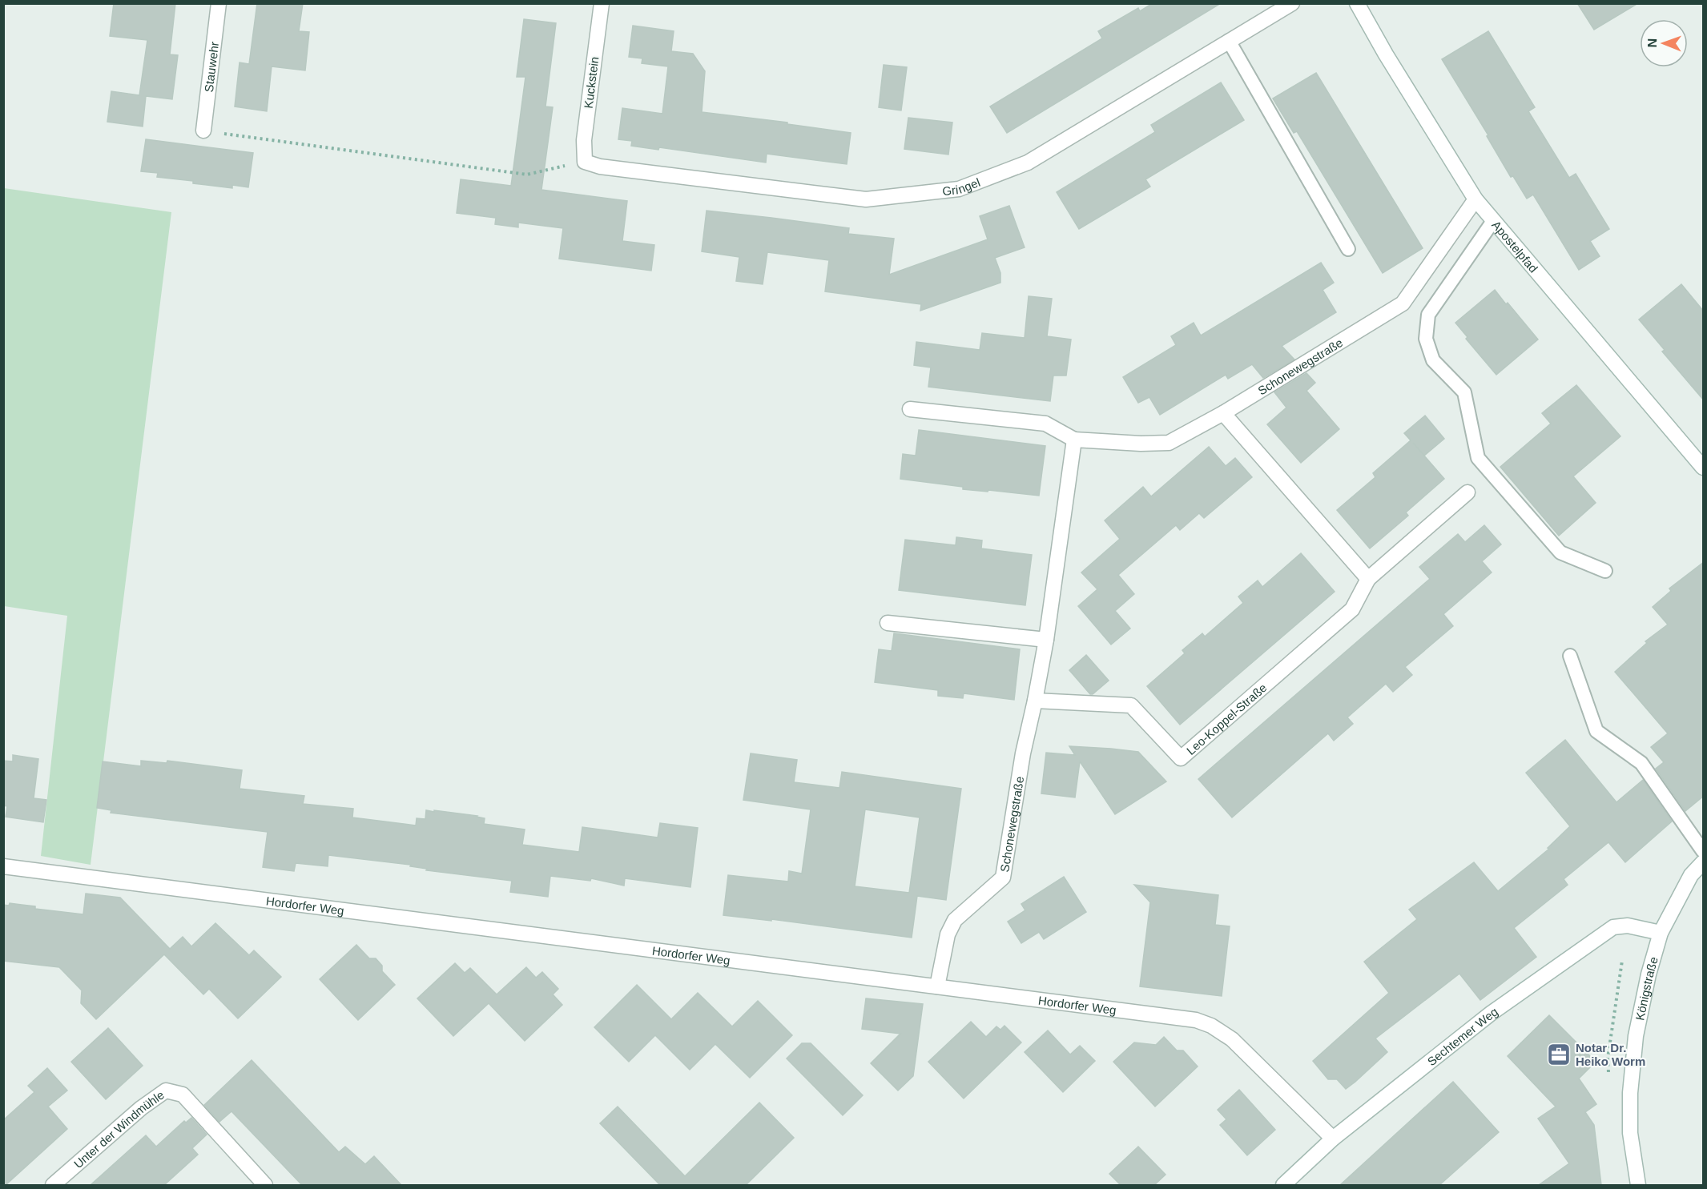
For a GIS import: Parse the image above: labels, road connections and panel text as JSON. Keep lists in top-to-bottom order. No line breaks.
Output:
{"streets":{"street":["Stauwehr","Kuckstein","Gringel","Apostelpfad","Schonewegstraße","Leo-Koppel-Straße","Hordorfer Weg","Königstraße","Sechtemer Weg","Unter der Windmühle"]},"crossings":[["Kuckstein","Gringel"],["Apostelpfad","Schonewegstraße"],["Schonewegstraße","Leo-Koppel-Straße"],["Schonewegstraße","Hordorfer Weg"],["Hordorfer Weg","Sechtemer Weg"],["Königstraße","Sechtemer Weg"]],"places":{"office":["Notar Dr. Heiko Worm"]},"north":"left"}
